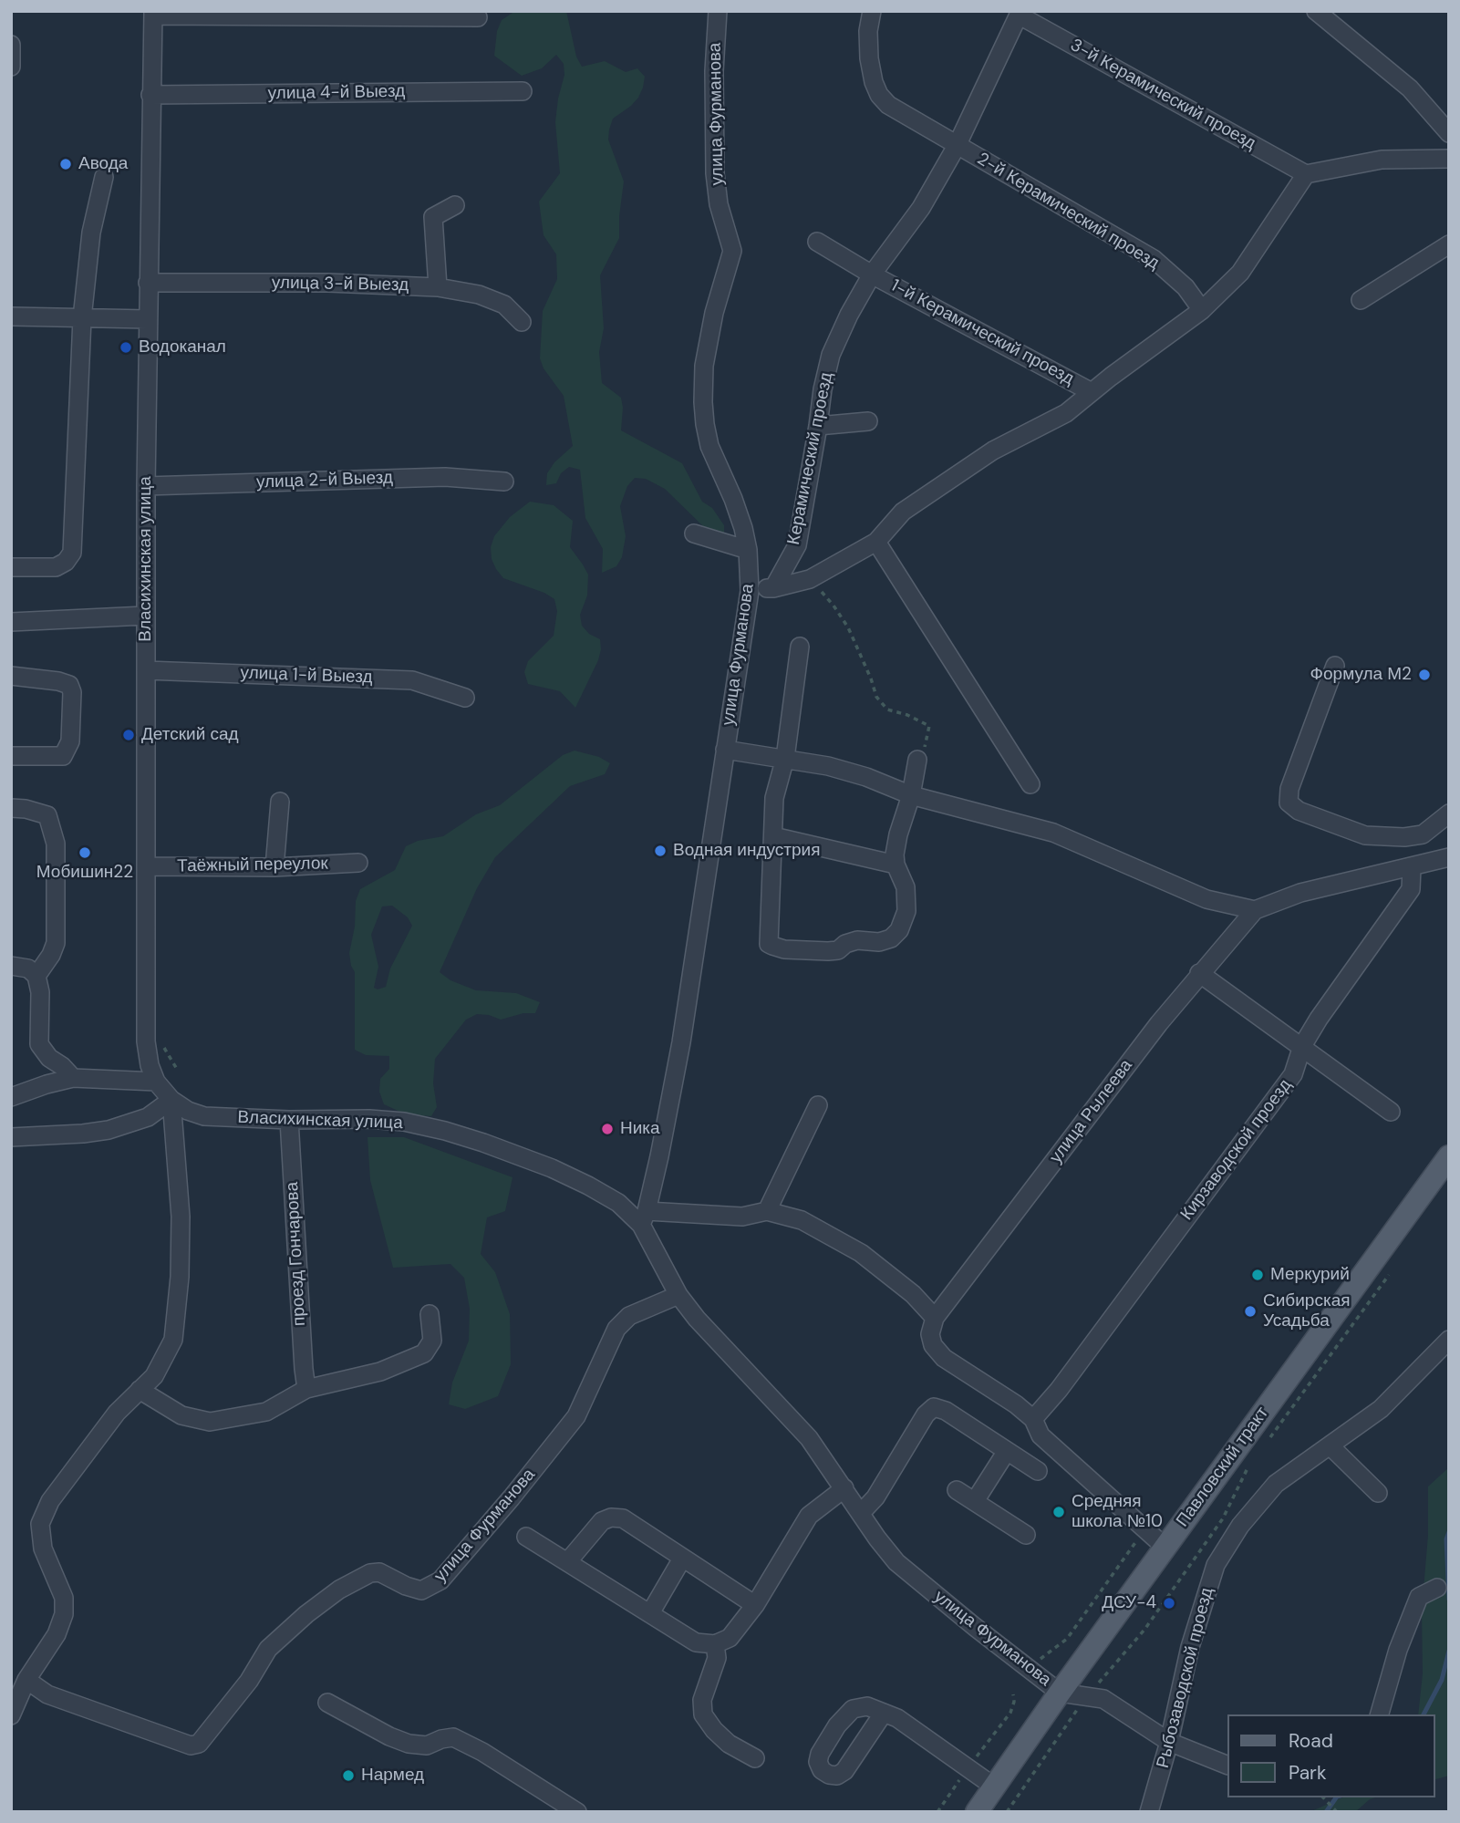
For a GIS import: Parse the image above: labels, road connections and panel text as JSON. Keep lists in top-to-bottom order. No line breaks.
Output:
{"streets":{"main road":["Павловский тракт"],"street":["улица 4-й Выезд","3-й Керамический проезд","улица Фурманова","2-й Керамический проезд","улица 3-й Выезд","1-й Керамический проезд","Керамический проезд","улица 2-й Выезд","Власихинская улица","улица 1-й Выезд","Таёжный переулок","улица Рылеева","Кирзаводской проезд","проезд Гончарова","Рыбозаводской проезд"]},"crossings":[["улица 4-й Выезд","Власихинская улица"],["3-й Керамический проезд","Керамический проезд"],["улица Фурманова","Власихинская улица"],["улица Фурманова","Павловский тракт"],["2-й Керамический проезд","Керамический проезд"],["улица 3-й Выезд","Власихинская улица"],["1-й Керамический проезд","Керамический проезд"],["улица 2-й Выезд","Власихинская улица"],["Власихинская улица","улица 1-й Выезд"],["Власихинская улица","Таёжный переулок"],["Власихинская улица","проезд Гончарова"],["улица Рылеева","Кирзаводской проезд"]],"places":["Авода","Водоканал","Формула М2","Детский сад","Водная индустрия","Мобишин22","Ника","Меркурий","Сибирская Усадьба","Средняя школа №10","ДСУ-4","Нармед"],"legend":["Road","Park"]}
